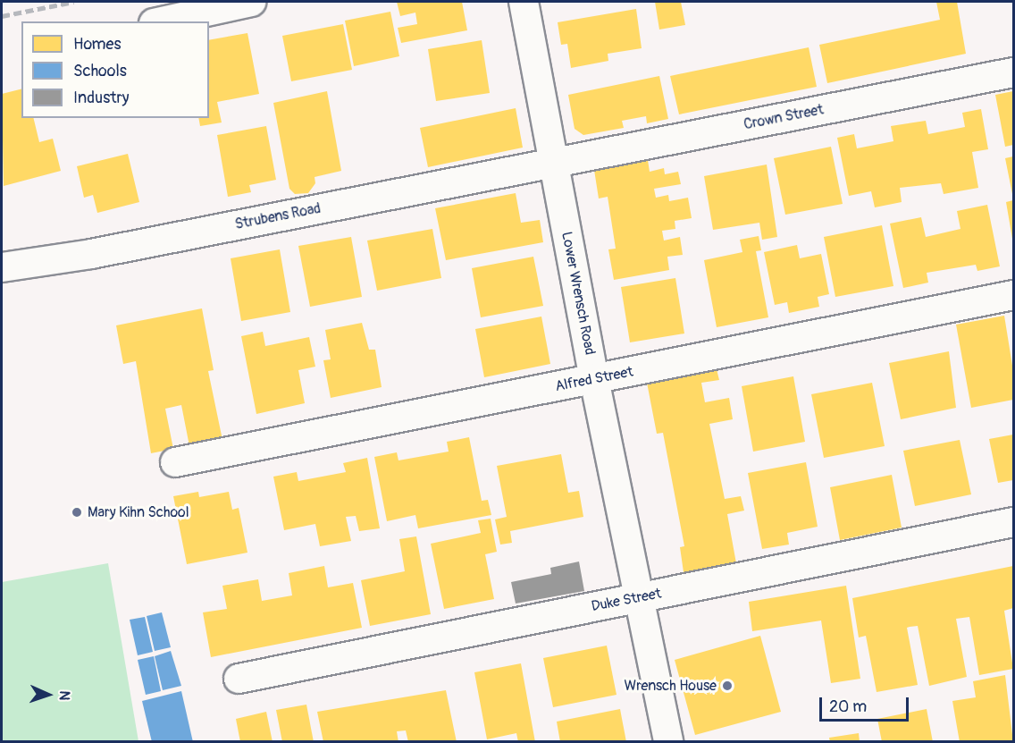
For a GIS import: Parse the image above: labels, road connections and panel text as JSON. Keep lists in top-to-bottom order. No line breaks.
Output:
{"streets":{"street":["Crown Street","Strubens Road","Lower Wrensch Road","Alfred Street","Duke Street"]},"crossings":[["Crown Street","Strubens Road"],["Crown Street","Lower Wrensch Road"],["Strubens Road","Lower Wrensch Road"],["Lower Wrensch Road","Alfred Street"],["Lower Wrensch Road","Duke Street"]],"places":["Mary Kihn School","Wrensch House"],"legend":["Homes","Schools","Industry"],"scale_bar":"20 m","north":"right"}
